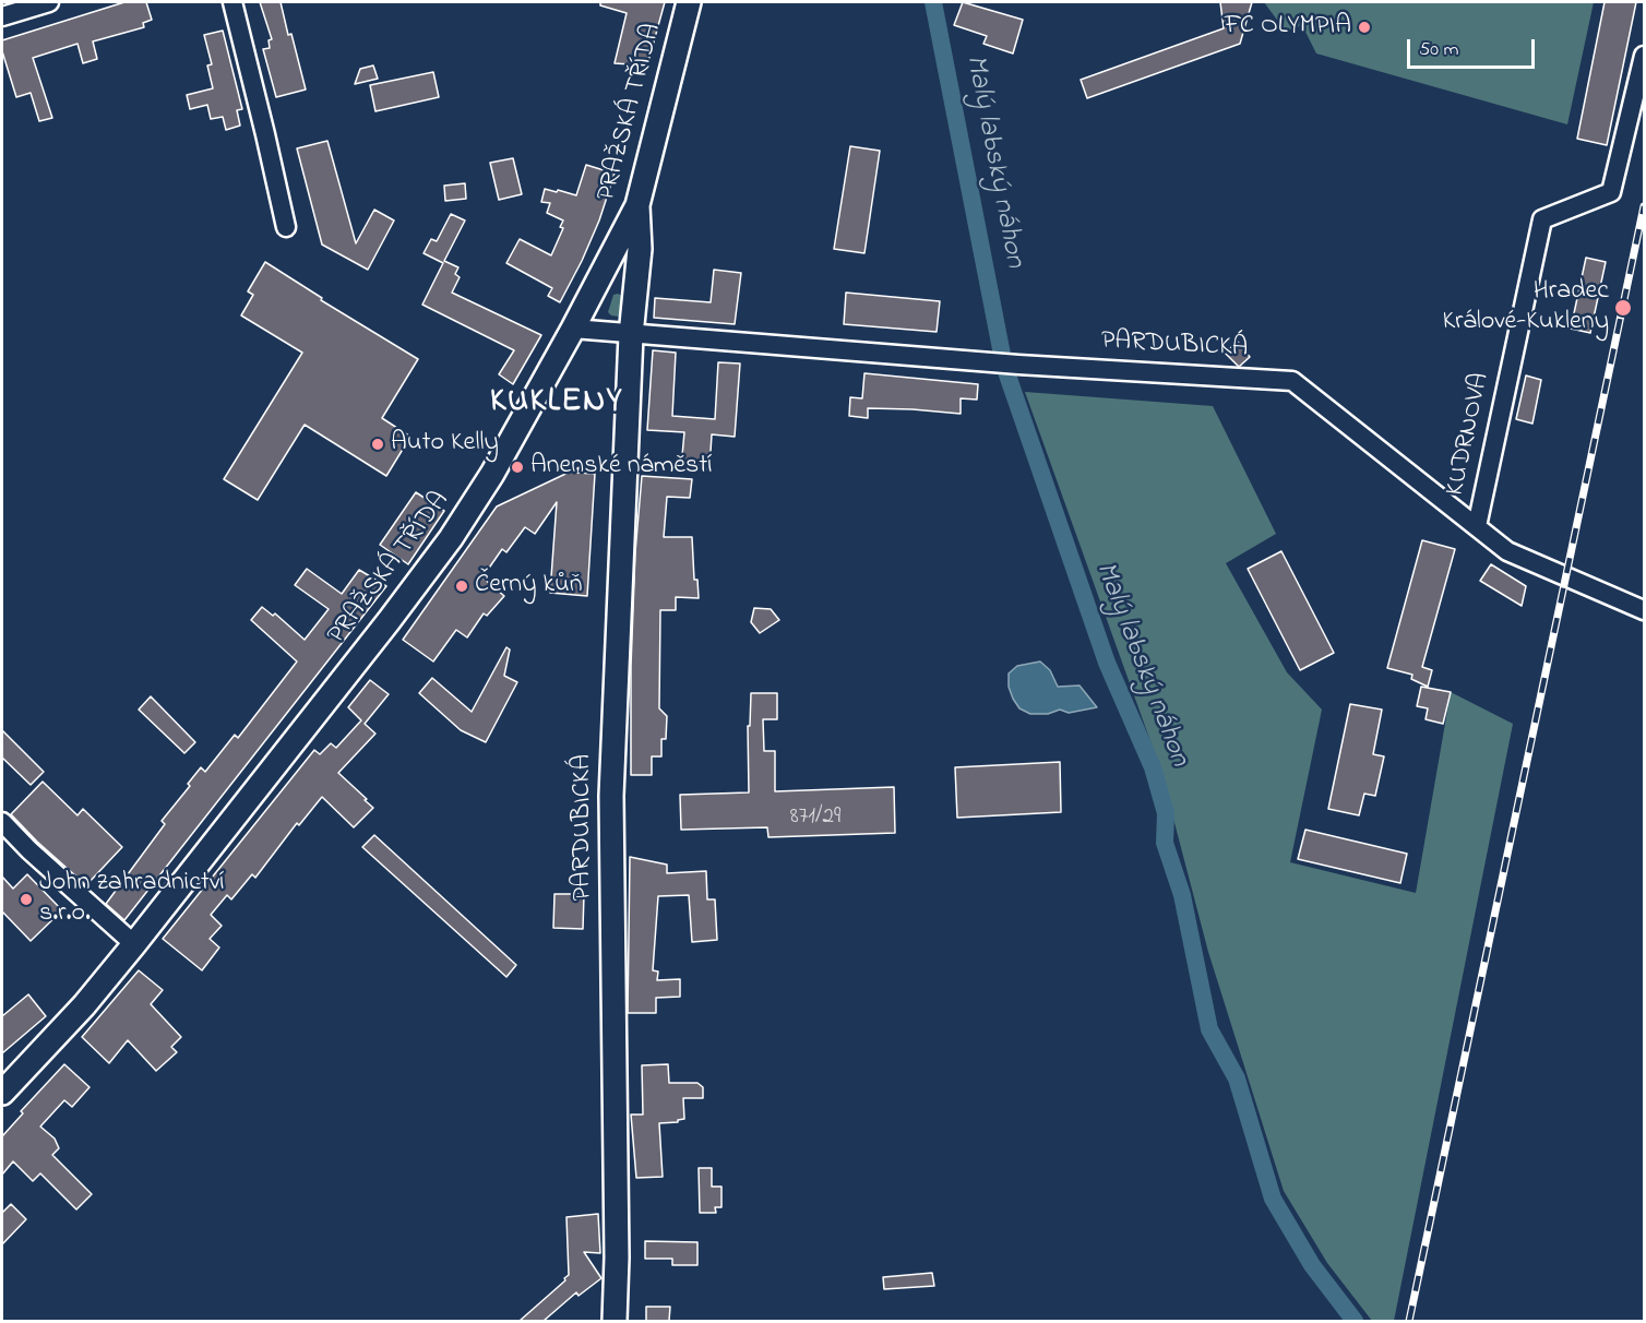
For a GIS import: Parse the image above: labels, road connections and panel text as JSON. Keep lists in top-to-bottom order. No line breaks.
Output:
{"streets":{"street":["PRAŽSKÁ TŘÍDA","PARDUBICKÁ","KUDRNOVA"]},"crossings":[["PRAŽSKÁ TŘÍDA","PARDUBICKÁ"],["PARDUBICKÁ","KUDRNOVA"]],"districts":["KUKLENY"],"water":["Malý labský náhon"],"places":["FC OLYMPIA","Hradec Králové-Kukleny","Auto Kelly","Anenské náměstí","Černý kůň","John zahradnictví s.r.o."],"house_numbers":["871/29"],"scale_bar":"50 m"}
